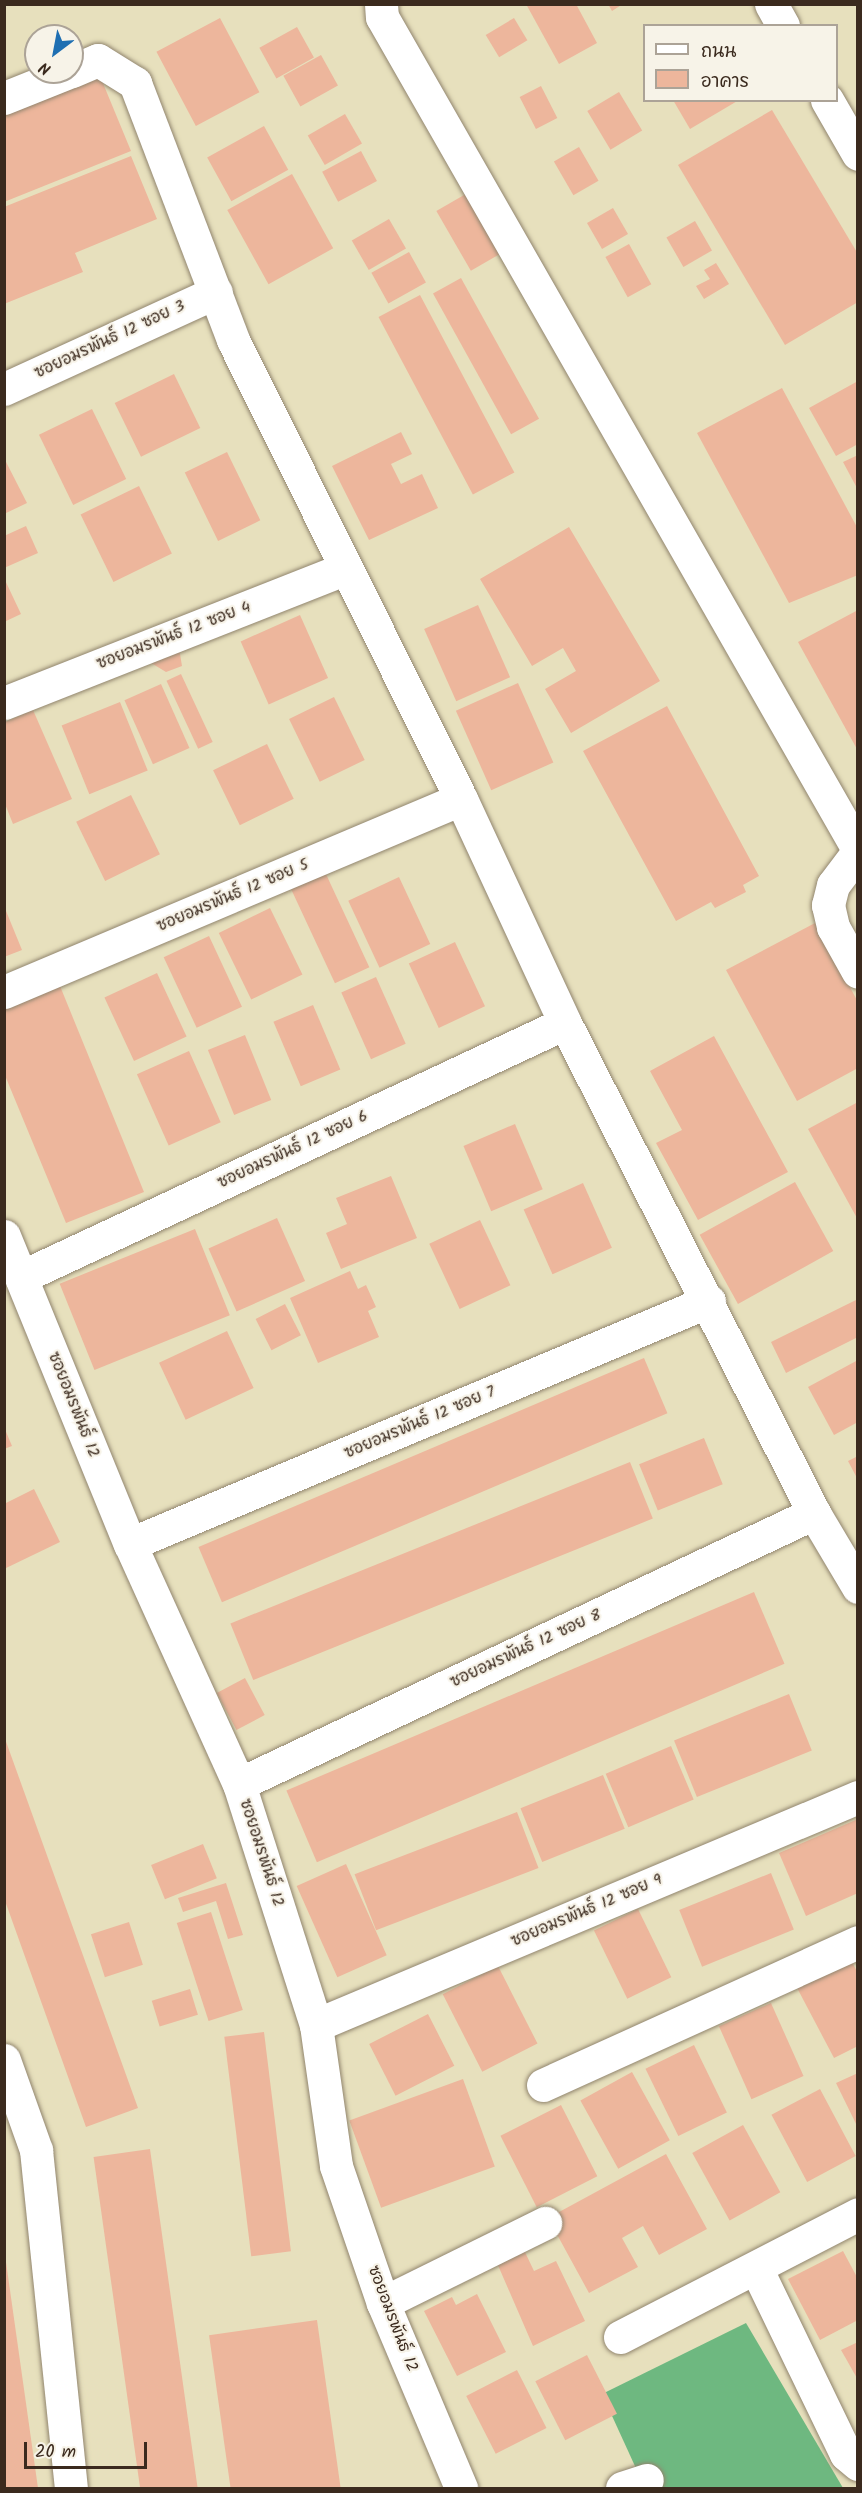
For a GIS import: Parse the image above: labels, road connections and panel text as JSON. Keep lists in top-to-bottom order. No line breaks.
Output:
{"streets":{"street":["ซอยอมรพันธ์ 12 ซอย 3","ซอยอมรพันธ์ 12 ซอย 4","ซอยอมรพันธ์ 12 ซอย 5","ซอยอมรพันธ์ 12 ซอย 6","ซอยอมรพันธ์ 12","ซอยอมรพันธ์ 12 ซอย 7","ซอยอมรพันธ์ 12 ซอย 8","ซอยอมรพันธ์ 12 ซอย 9"]},"crossings":[["ซอยอมรพันธ์ 12 ซอย 6","ซอยอมรพันธ์ 12"],["ซอยอมรพันธ์ 12","ซอยอมรพันธ์ 12 ซอย 7"],["ซอยอมรพันธ์ 12","ซอยอมรพันธ์ 12 ซอย 8"],["ซอยอมรพันธ์ 12","ซอยอมรพันธ์ 12 ซอย 9"]],"legend":["ถนน","อาคาร"],"scale_bar":"20 m","north":"bottom left"}
